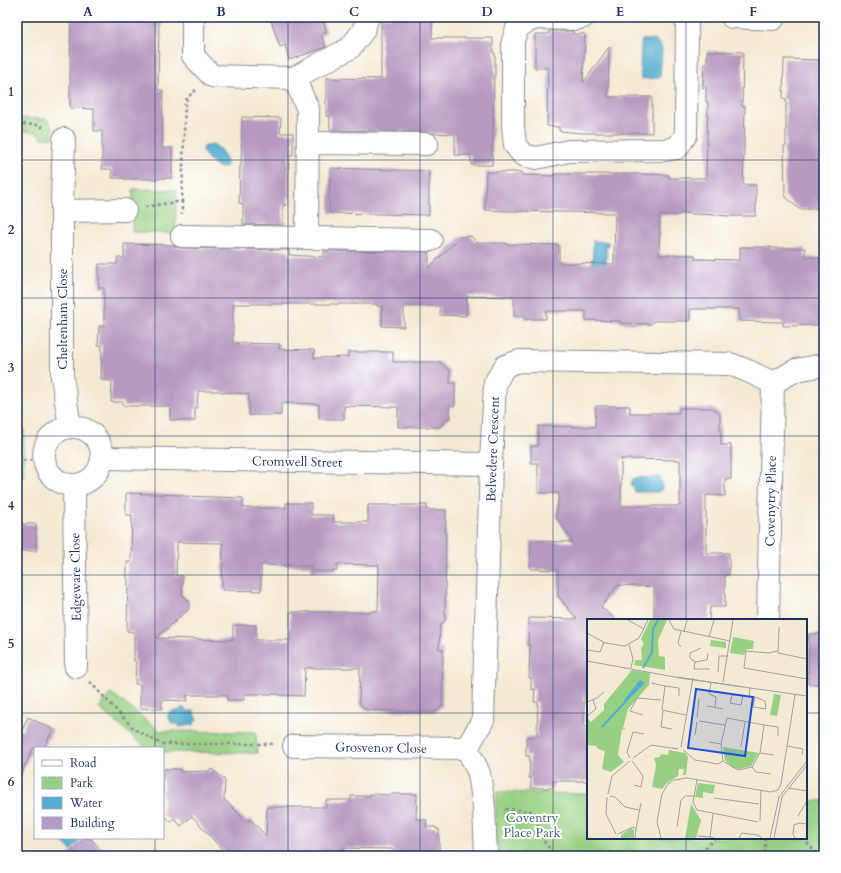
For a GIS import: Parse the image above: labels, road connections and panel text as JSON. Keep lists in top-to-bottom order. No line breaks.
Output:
{"streets":{"street":["Cheltenham Close","Belvedere Crescent","Cromwell Street","Covenytry Place","Edgeware Close","Grosvenor Close"]},"crossings":[["Cheltenham Close","Cromwell Street"],["Cheltenham Close","Edgeware Close"],["Belvedere Crescent","Cromwell Street"],["Belvedere Crescent","Covenytry Place"],["Belvedere Crescent","Grosvenor Close"],["Cromwell Street","Edgeware Close"]],"parks":["Coventry Place Park"],"legend":["Road","Park","Water","Building"],"grid":{"columns":["A","B","C","D","E","F"],"rows":["1","2","3","4","5","6"]}}
